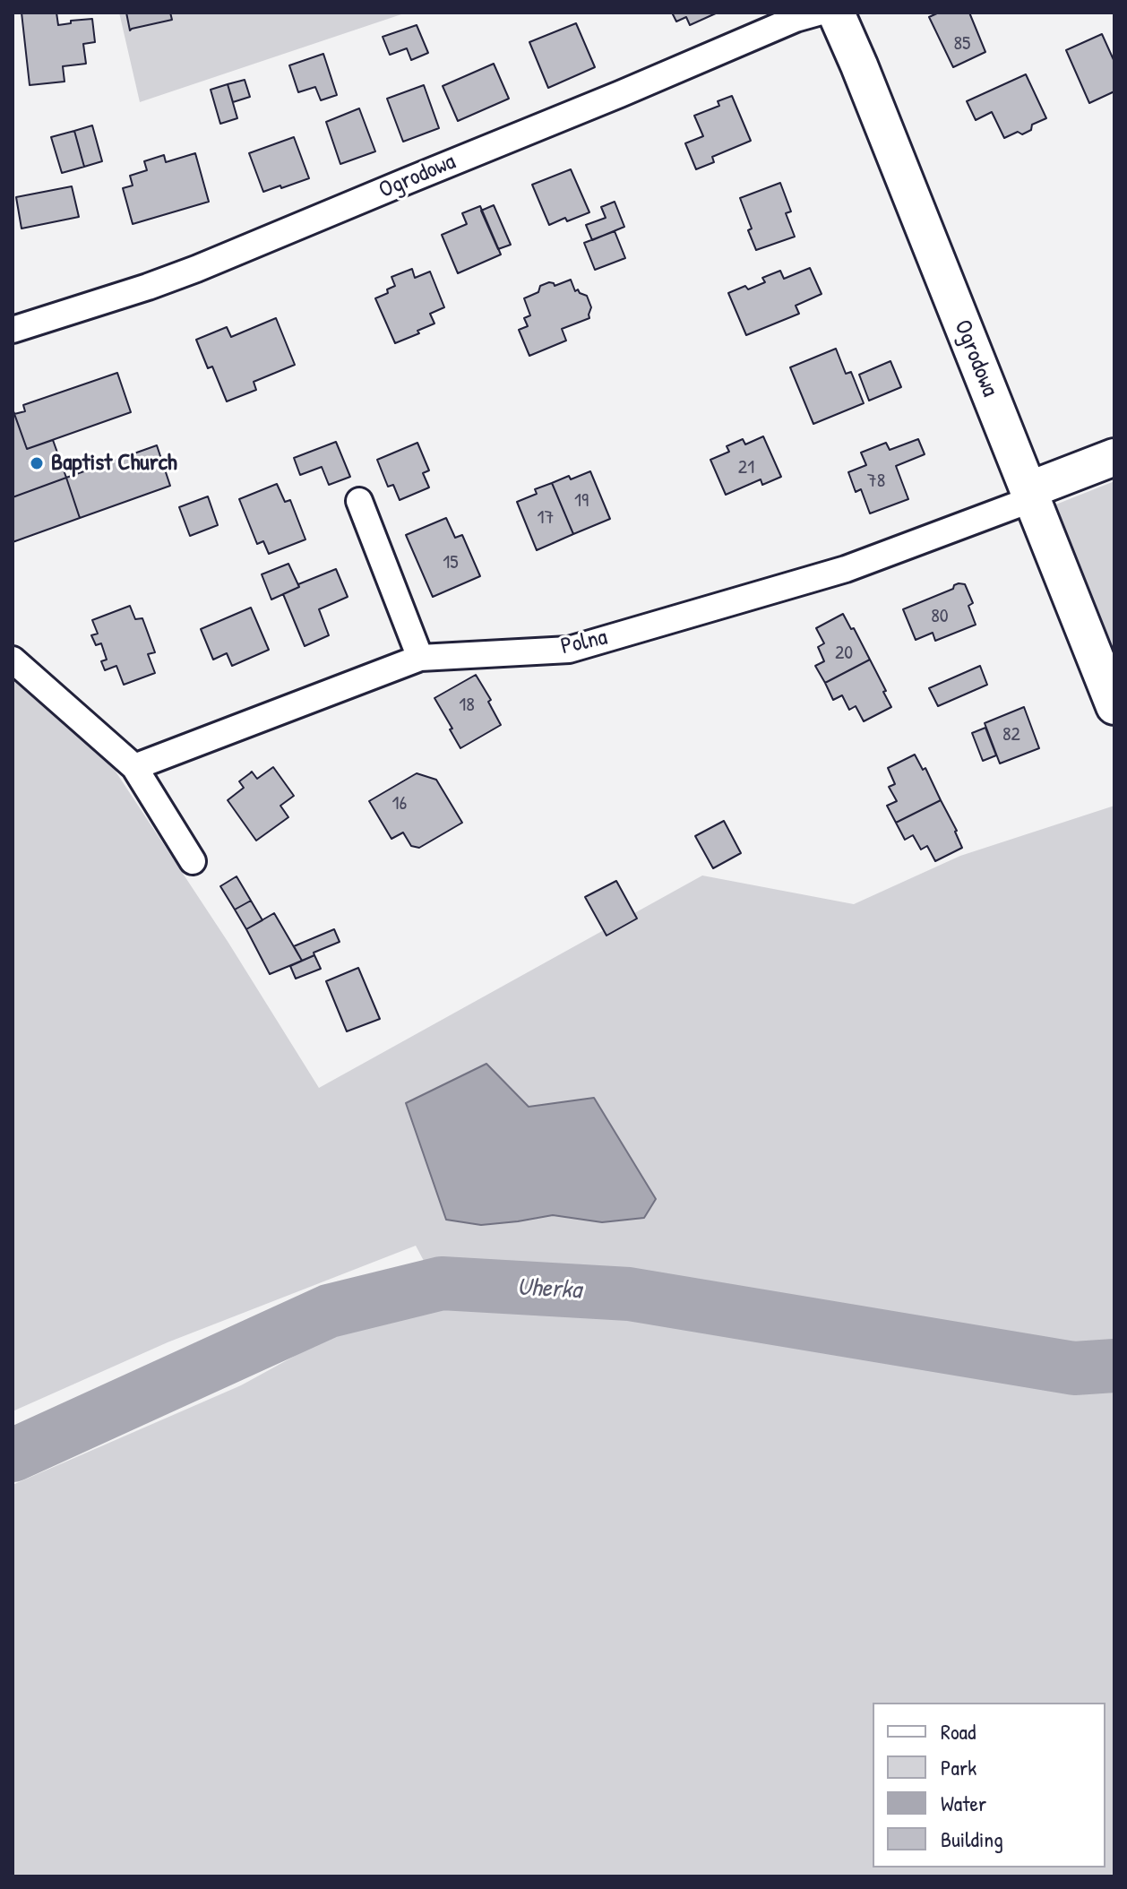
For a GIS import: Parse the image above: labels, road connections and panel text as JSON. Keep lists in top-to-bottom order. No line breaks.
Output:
{"streets":{"street":["Ogrodowa","Polna"]},"crossings":[["Ogrodowa","Polna"]],"water":["Uherka"],"places":["Baptist Church"],"house_numbers":["85","21","78","19","17","15","80","20","18","82","16"],"legend":["Road","Park","Water","Building"]}
